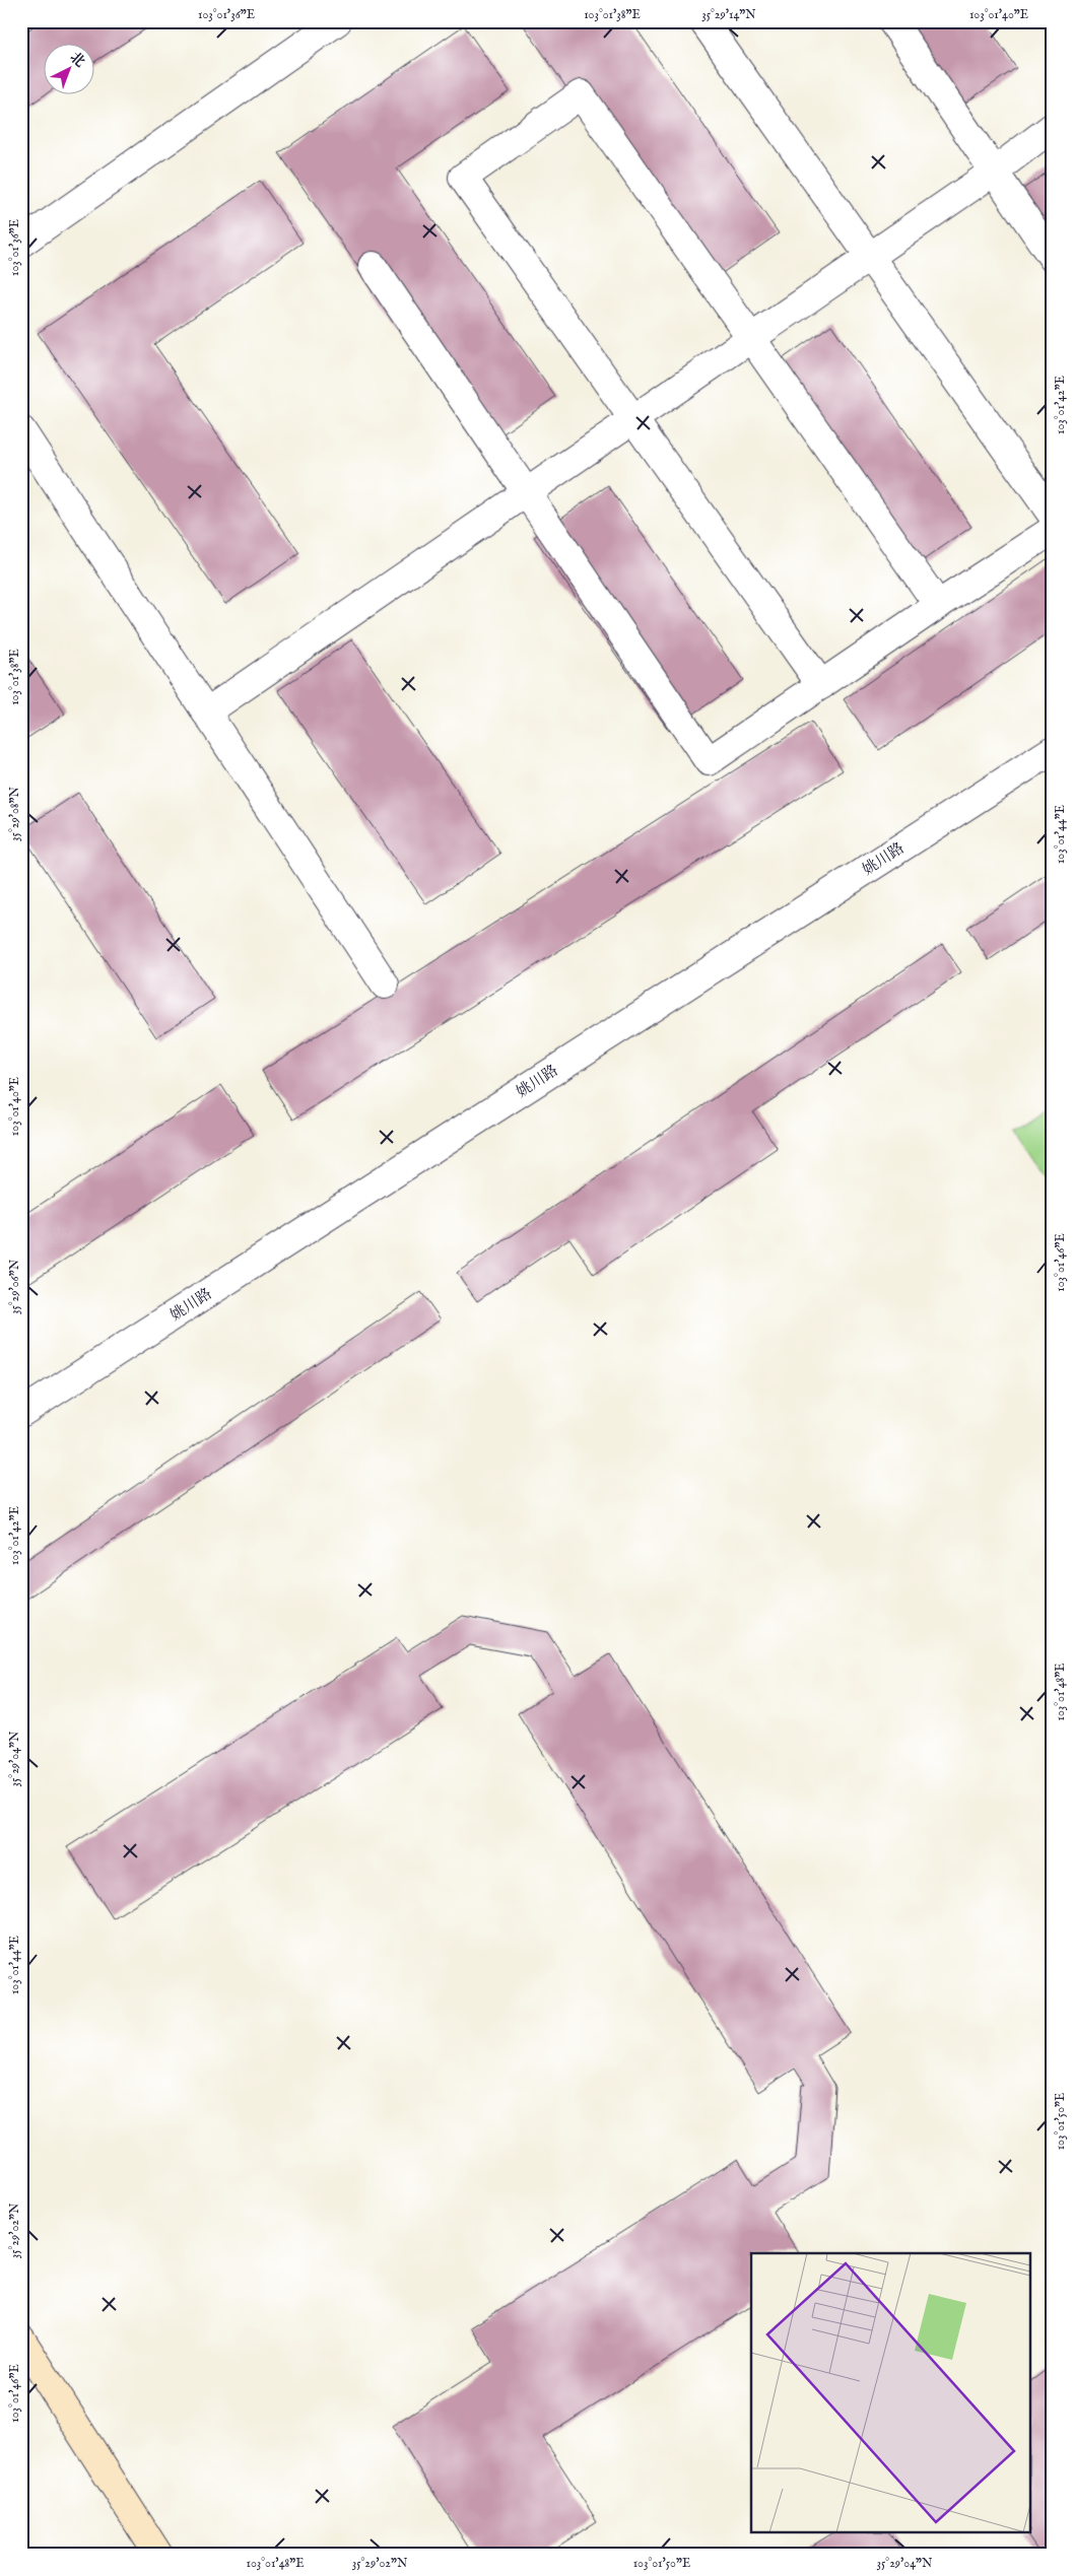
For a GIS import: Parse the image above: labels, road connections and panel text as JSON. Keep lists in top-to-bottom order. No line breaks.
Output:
{"streets":{"street":["姚川路"]},"north":"top right","coordinates":["103°01'36\"E","103°01'38\"E","35°29'14\"N","103°01'40\"E","103°01'42\"E","35°29'08\"N","103°01'44\"E","103°01'46\"E","35°29'06\"N","103°01'48\"E","35°29'04\"N","103°01'50\"E","35°29'02\"N"]}
